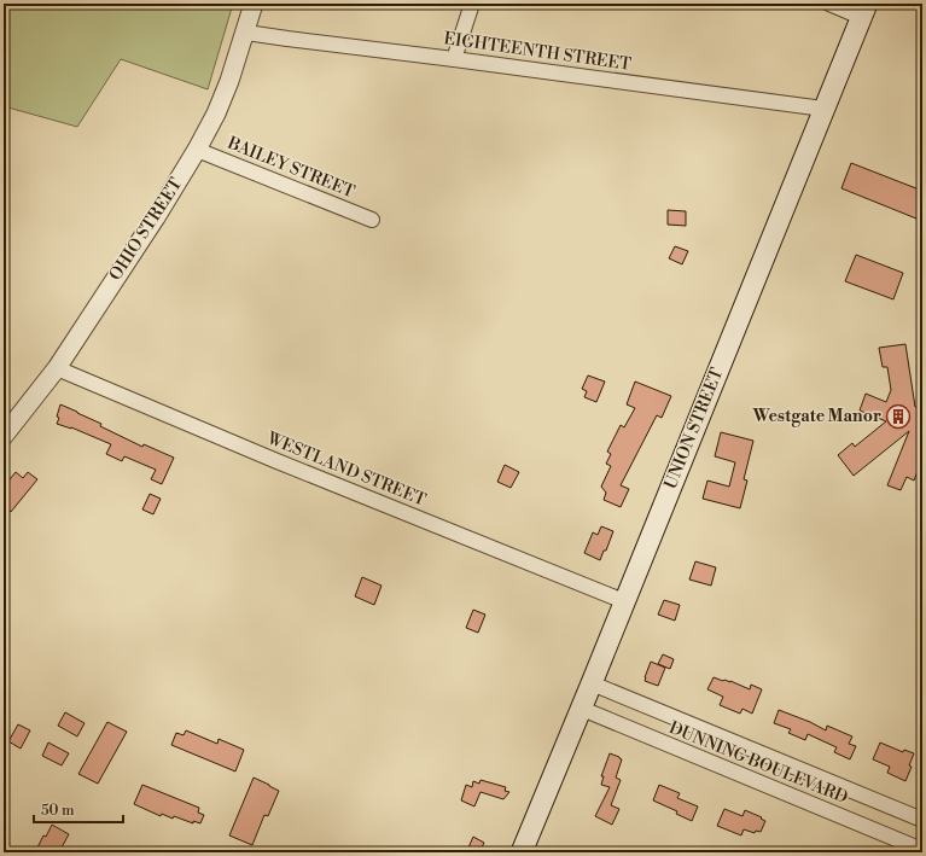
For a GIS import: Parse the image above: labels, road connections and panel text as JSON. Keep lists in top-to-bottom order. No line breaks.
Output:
{"streets":{"main road":["UNION STREET"],"street":["EIGHTEENTH STREET","BAILEY STREET","OHIO STREET","WESTLAND STREET","DUNNING BOULEVARD"]},"crossings":[["EIGHTEENTH STREET","OHIO STREET"],["EIGHTEENTH STREET","UNION STREET"],["BAILEY STREET","OHIO STREET"],["OHIO STREET","WESTLAND STREET"],["UNION STREET","WESTLAND STREET"],["UNION STREET","DUNNING BOULEVARD"]],"places":{"building":["Westgate Manor"]},"scale_bar":"50 m"}
